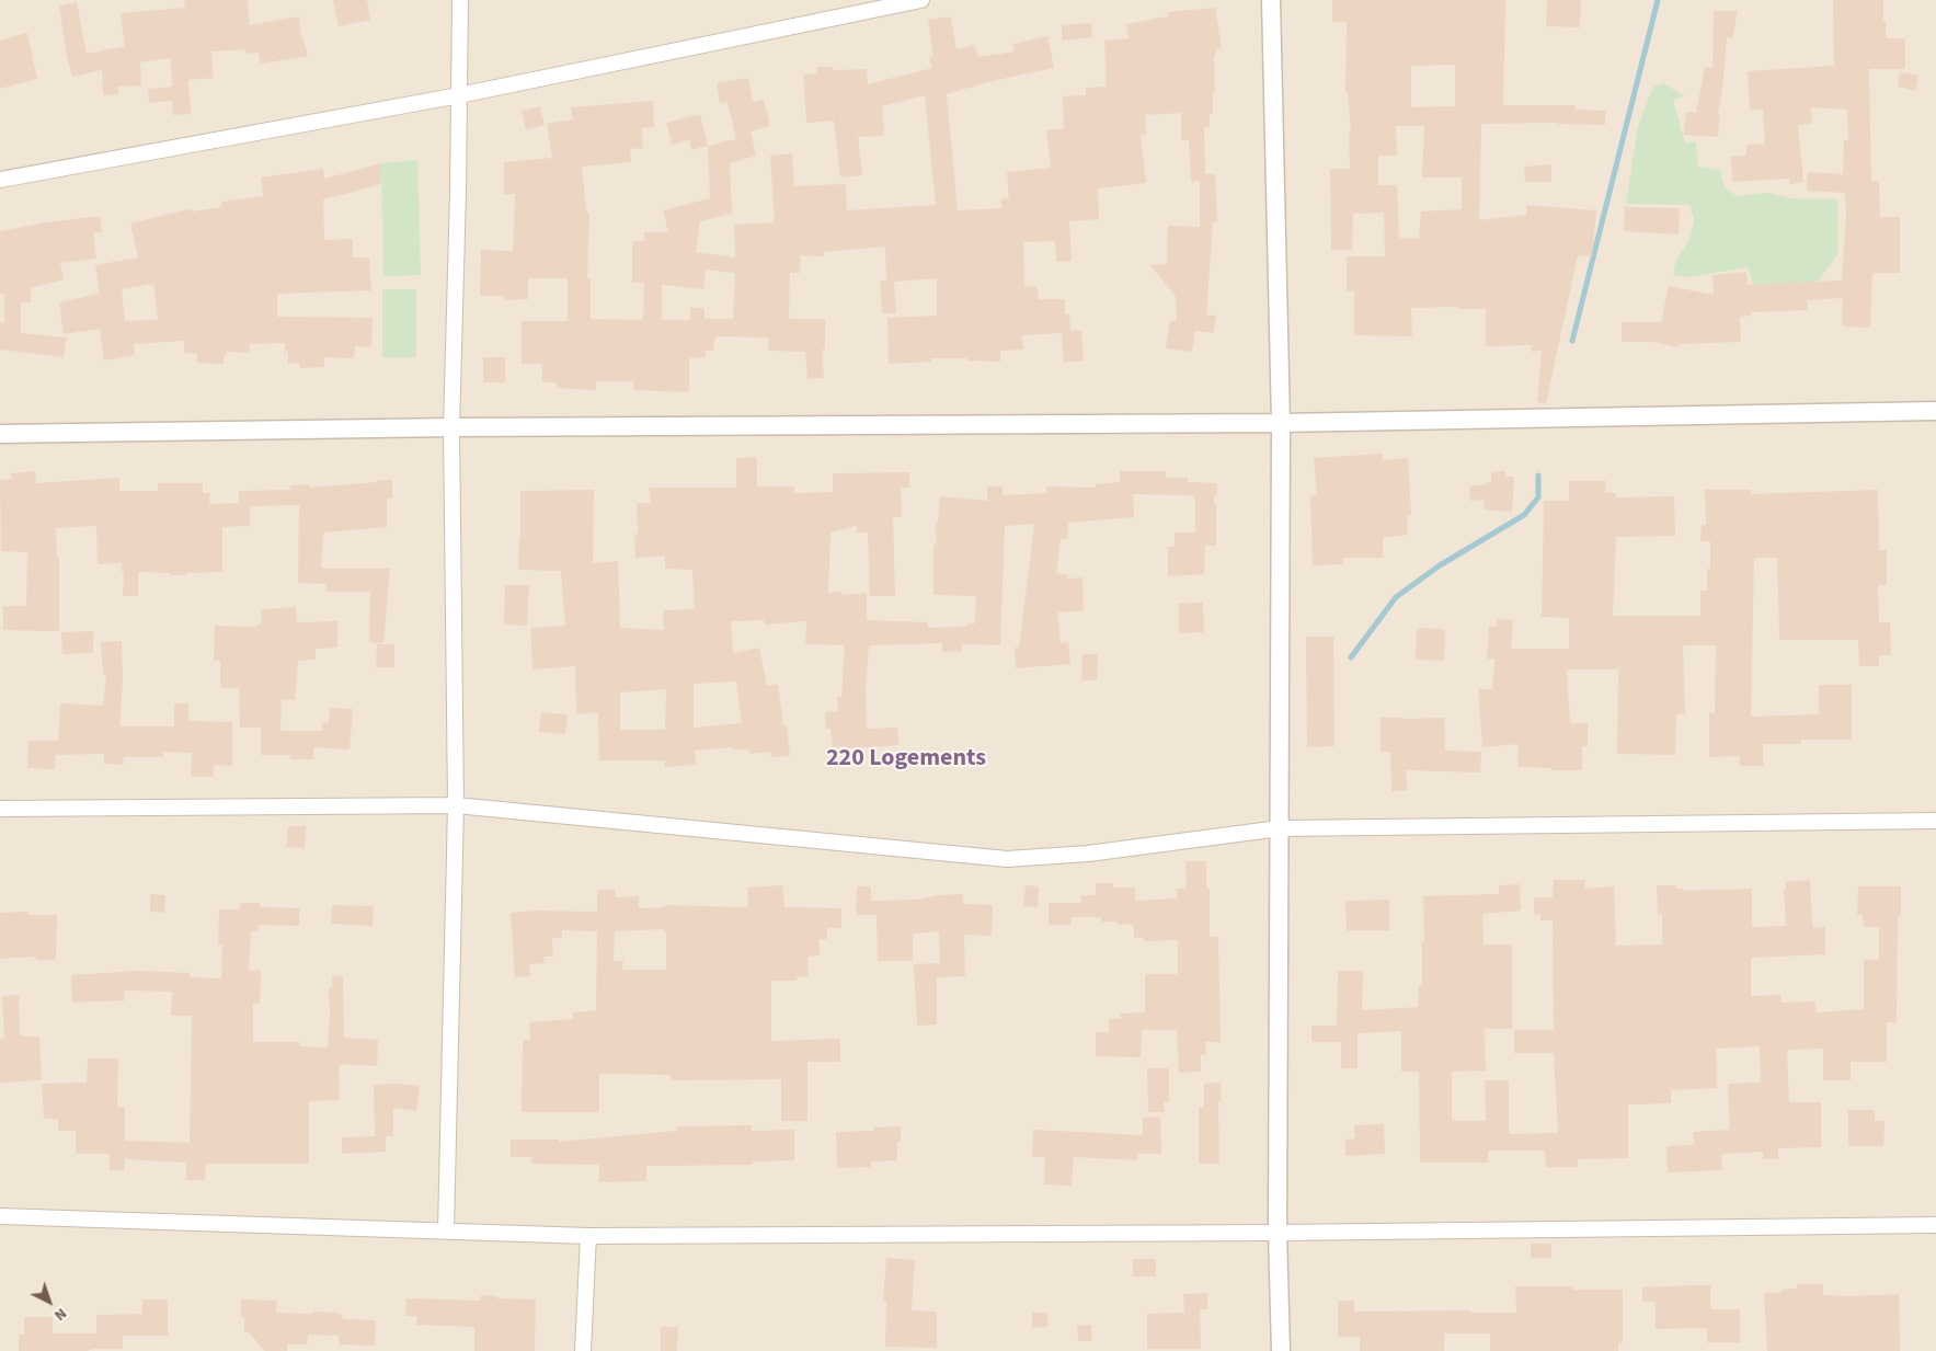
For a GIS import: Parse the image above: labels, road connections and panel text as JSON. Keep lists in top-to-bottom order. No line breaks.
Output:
{"districts":["220 Logements"],"north":"bottom right"}
